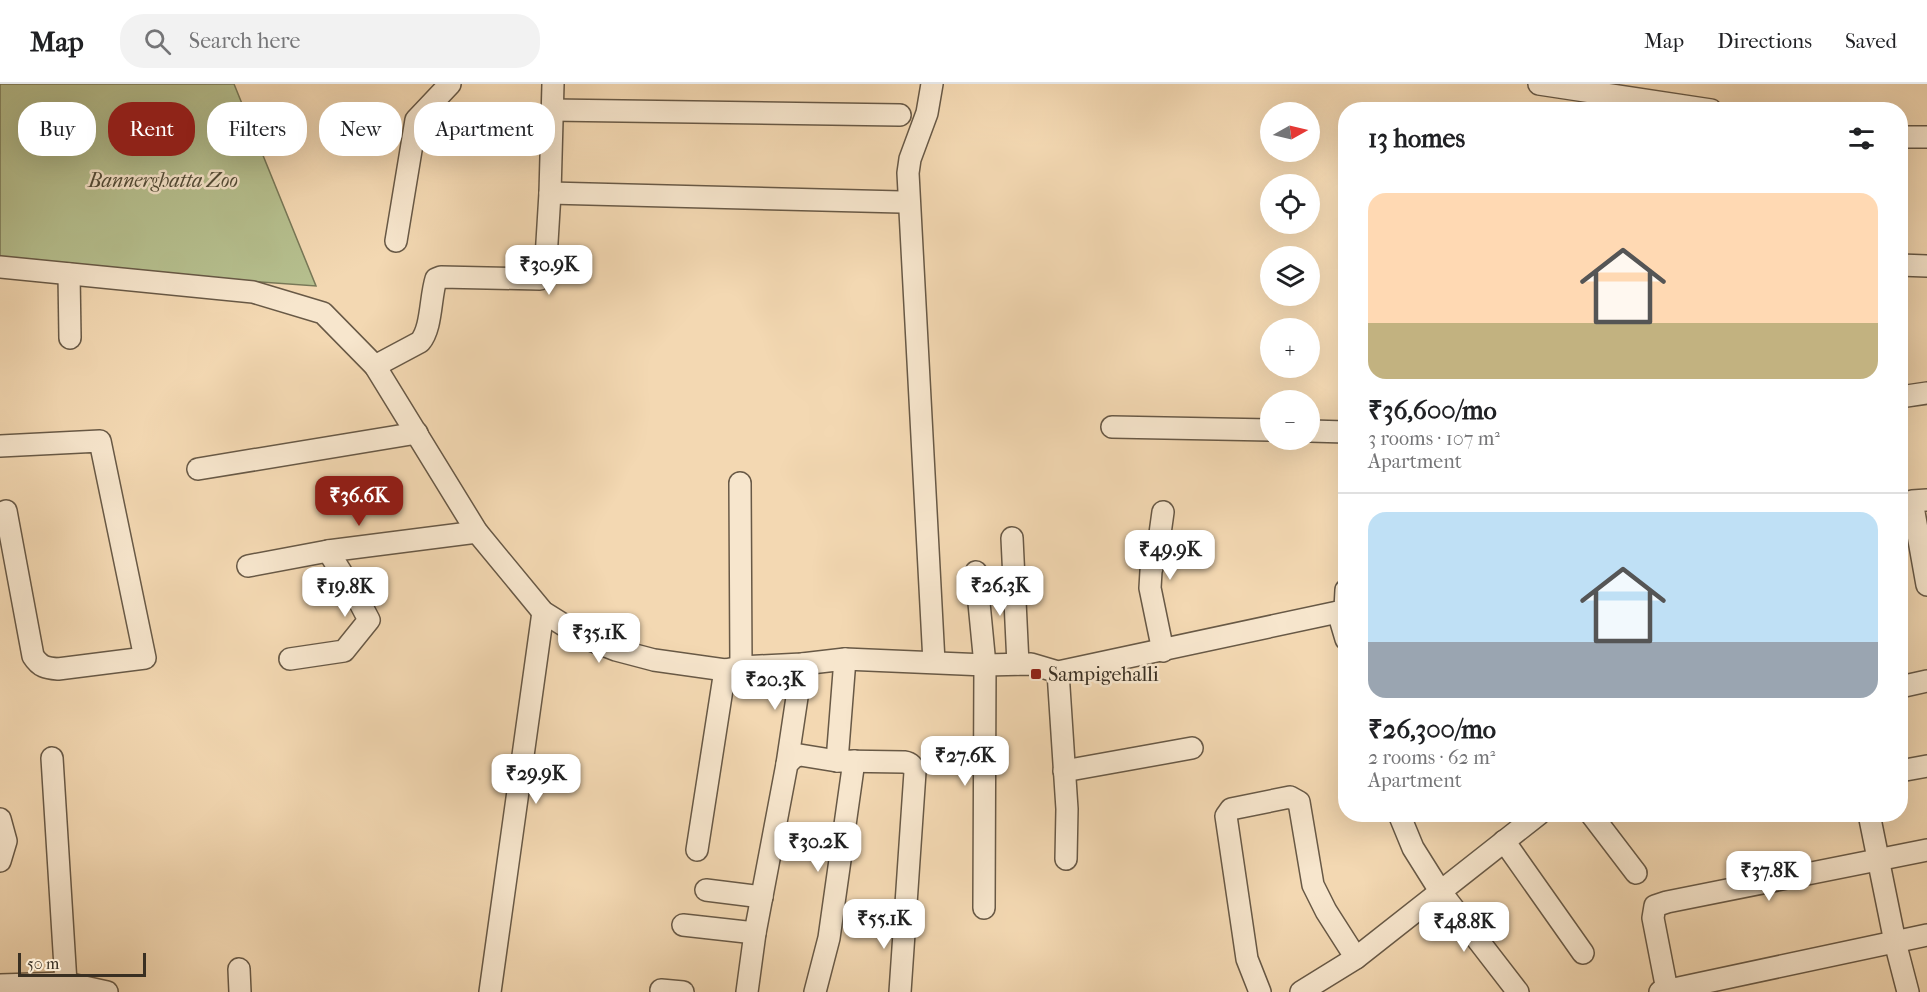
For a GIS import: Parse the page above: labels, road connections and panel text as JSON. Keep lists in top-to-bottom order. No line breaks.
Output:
{"parks":["Bannerghatta Zoo"],"places":{"transit":["Sampigehalli"]},"scale_bar":"50 m","north":"right","page":{"header":"Map","search":"Search here","nav":["Map","Directions","Saved"],"map_buttons":["+","−"],"chip":["Buy","Rent","Filters","New","Apartment"],"heading":"13 homes","list":[{"name":"₹36,600/mo","note":"3 rooms · 107 m² · Apartment"},{"name":"₹26,300/mo","note":"2 rooms · 62 m² · Apartment"}],"price":["₹30.9K","₹36.6K","₹49.9K","₹26.3K","₹19.8K","₹35.1K","₹20.3K","₹27.6K","₹29.9K","₹30.2K","₹37.8K","₹55.1K","₹48.8K"],"scale":"50 m"}}
